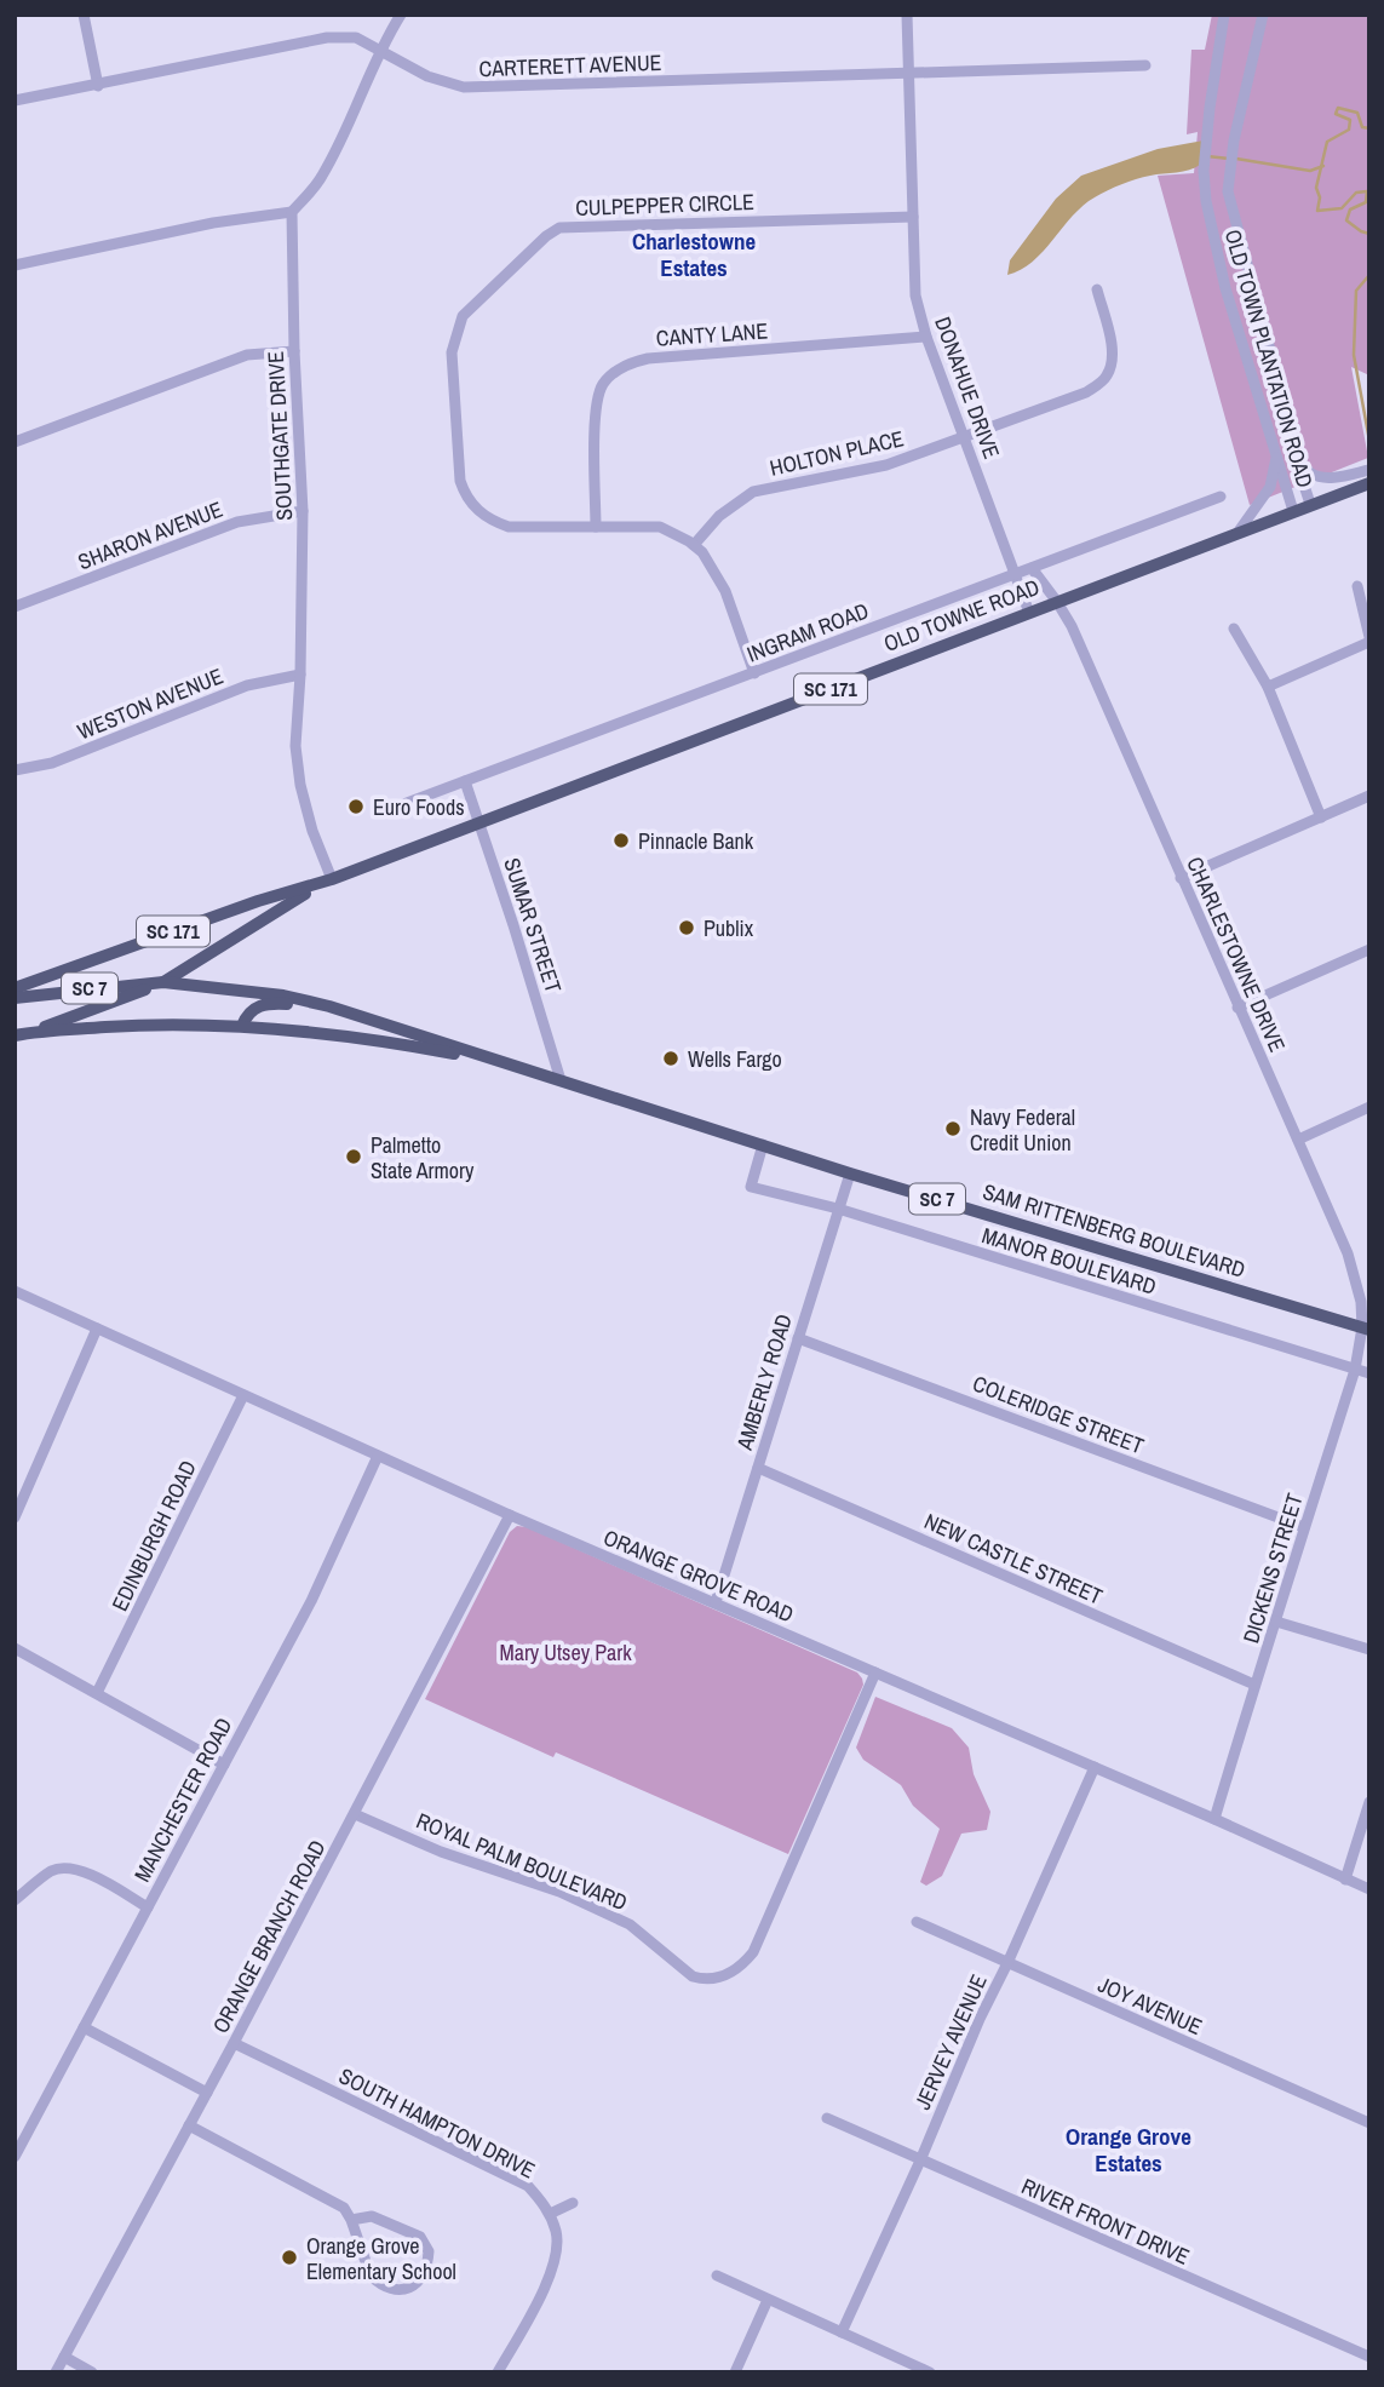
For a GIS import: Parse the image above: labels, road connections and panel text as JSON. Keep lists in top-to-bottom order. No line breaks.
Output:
{"streets":{"main road":["OLD TOWNE ROAD","SC 171","SC 7","SAM RITTENBERG BOULEVARD"],"street":["CARTERETT AVENUE","CULPEPPER CIRCLE","CANTY LANE","OLD TOWN PLANTATION ROAD","DONAHUE DRIVE","SOUTHGATE DRIVE","HOLTON PLACE","SHARON AVENUE","INGRAM ROAD","WESTON AVENUE","SUMAR STREET","CHARLESTOWNE DRIVE","MANOR BOULEVARD","AMBERLY ROAD","COLERIDGE STREET","EDINBURGH ROAD","NEW CASTLE STREET","DICKENS STREET","ORANGE GROVE ROAD","MANCHESTER ROAD","ROYAL PALM BOULEVARD","ORANGE BRANCH ROAD","JOY AVENUE","JERVEY AVENUE","SOUTH HAMPTON DRIVE","RIVER FRONT DRIVE"]},"crossings":[["CARTERETT AVENUE","DONAHUE DRIVE"],["CULPEPPER CIRCLE","CANTY LANE"],["CULPEPPER CIRCLE","DONAHUE DRIVE"],["CULPEPPER CIRCLE","HOLTON PLACE"],["CULPEPPER CIRCLE","INGRAM ROAD"],["CANTY LANE","DONAHUE DRIVE"],["OLD TOWN PLANTATION ROAD","OLD TOWNE ROAD"],["DONAHUE DRIVE","HOLTON PLACE"],["DONAHUE DRIVE","OLD TOWNE ROAD"],["DONAHUE DRIVE","INGRAM ROAD"],["SOUTHGATE DRIVE","SHARON AVENUE"],["SOUTHGATE DRIVE","OLD TOWNE ROAD"],["SOUTHGATE DRIVE","WESTON AVENUE"],["OLD TOWNE ROAD","SUMAR STREET"],["OLD TOWNE ROAD","CHARLESTOWNE DRIVE"],["OLD TOWNE ROAD","SAM RITTENBERG BOULEVARD"],["INGRAM ROAD","SUMAR STREET"],["INGRAM ROAD","CHARLESTOWNE DRIVE"],["SUMAR STREET","SAM RITTENBERG BOULEVARD"],["CHARLESTOWNE DRIVE","SAM RITTENBERG BOULEVARD"],["CHARLESTOWNE DRIVE","DICKENS STREET"],["SAM RITTENBERG BOULEVARD","MANOR BOULEVARD"],["SAM RITTENBERG BOULEVARD","AMBERLY ROAD"],["SAM RITTENBERG BOULEVARD","DICKENS STREET"],["MANOR BOULEVARD","AMBERLY ROAD"],["MANOR BOULEVARD","DICKENS STREET"],["AMBERLY ROAD","COLERIDGE STREET"],["AMBERLY ROAD","NEW CASTLE STREET"],["AMBERLY ROAD","ORANGE GROVE ROAD"],["COLERIDGE STREET","DICKENS STREET"],["EDINBURGH ROAD","ORANGE GROVE ROAD"],["NEW CASTLE STREET","DICKENS STREET"],["DICKENS STREET","ORANGE GROVE ROAD"],["ORANGE GROVE ROAD","MANCHESTER ROAD"],["ORANGE GROVE ROAD","ROYAL PALM BOULEVARD"],["ORANGE GROVE ROAD","ORANGE BRANCH ROAD"],["ORANGE GROVE ROAD","JERVEY AVENUE"],["ROYAL PALM BOULEVARD","ORANGE BRANCH ROAD"],["ORANGE BRANCH ROAD","SOUTH HAMPTON DRIVE"],["JOY AVENUE","JERVEY AVENUE"],["JERVEY AVENUE","RIVER FRONT DRIVE"]],"districts":["Charlestowne Estates","Orange Grove Estates"],"parks":["Mary Utsey Park"],"places":["Euro Foods","Pinnacle Bank","Publix","Wells Fargo","Navy Federal Credit Union","Palmetto State Armory","Orange Grove Elementary School"]}
